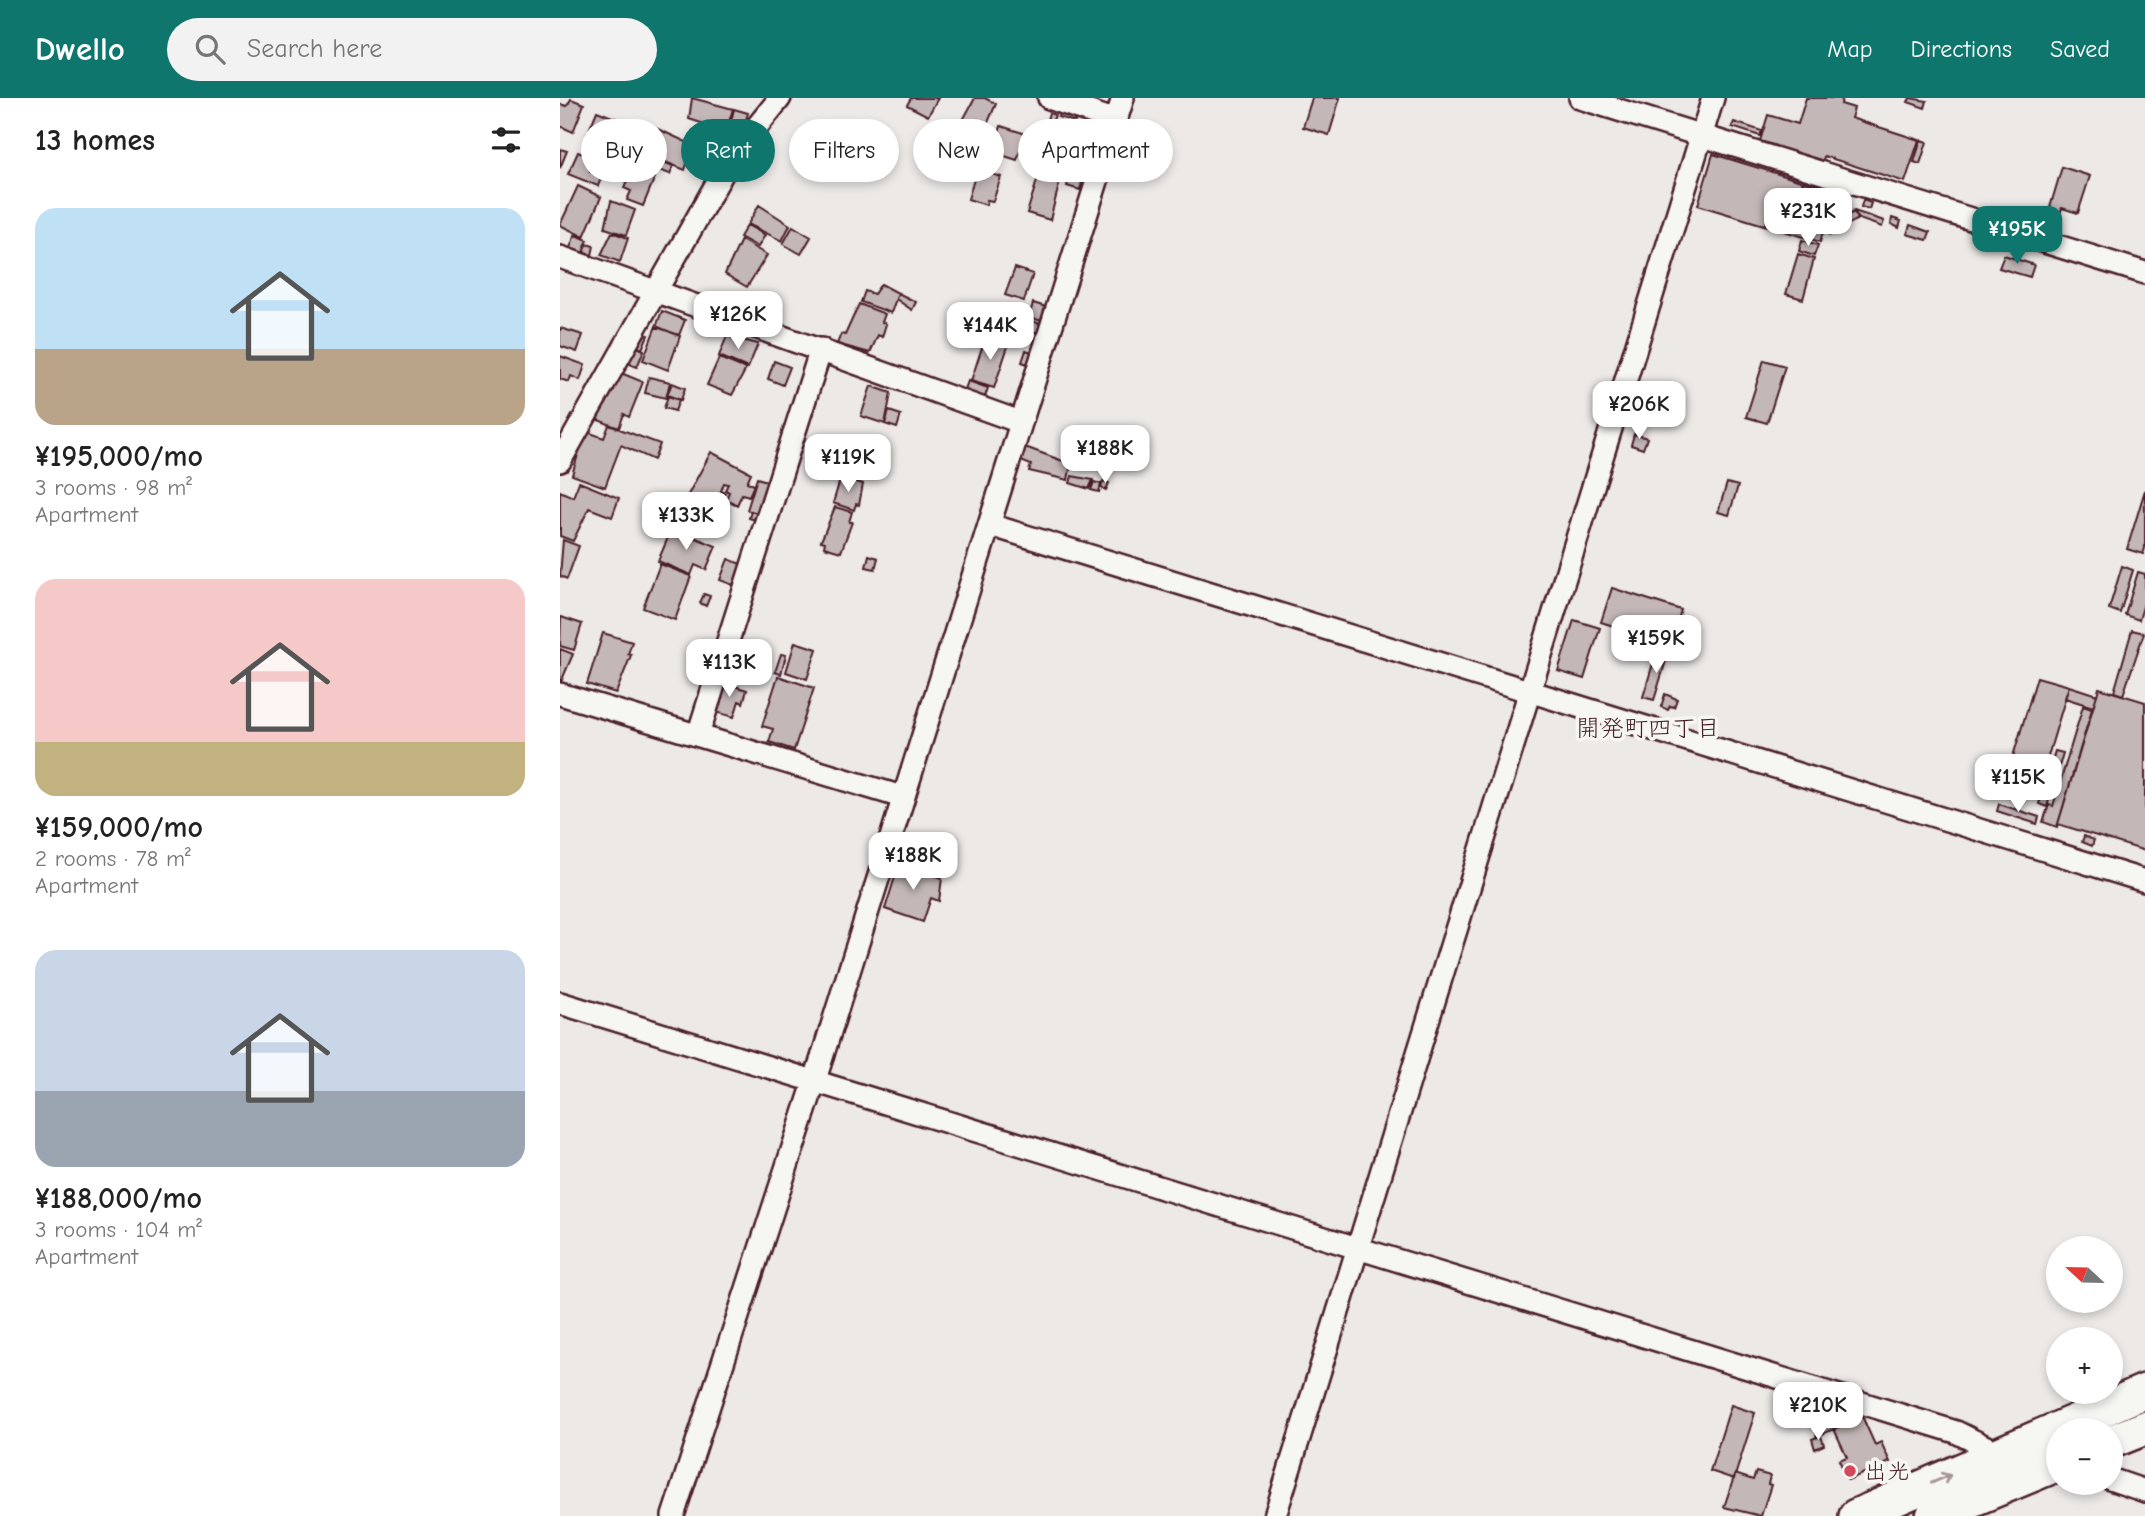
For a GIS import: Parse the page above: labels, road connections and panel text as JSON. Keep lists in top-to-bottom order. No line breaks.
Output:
{"districts":["開発町四丁目"],"places":["出光"],"north":"left","page":{"header":"Dwello","search":"Search here","nav":["Map","Directions","Saved"],"heading":"13 homes","chip":["Buy","Rent","Filters","New","Apartment"],"list":[{"name":"¥195,000/mo","note":"3 rooms · 98 m² · Apartment"},{"name":"¥159,000/mo","note":"2 rooms · 78 m² · Apartment"},{"name":"¥188,000/mo","note":"3 rooms · 104 m² · Apartment"}],"price":["¥231K","¥195K","¥126K","¥144K","¥206K","¥188K","¥119K","¥133K","¥159K","¥113K","¥115K","¥188K","¥210K"],"map_buttons":["+","−"]}}
